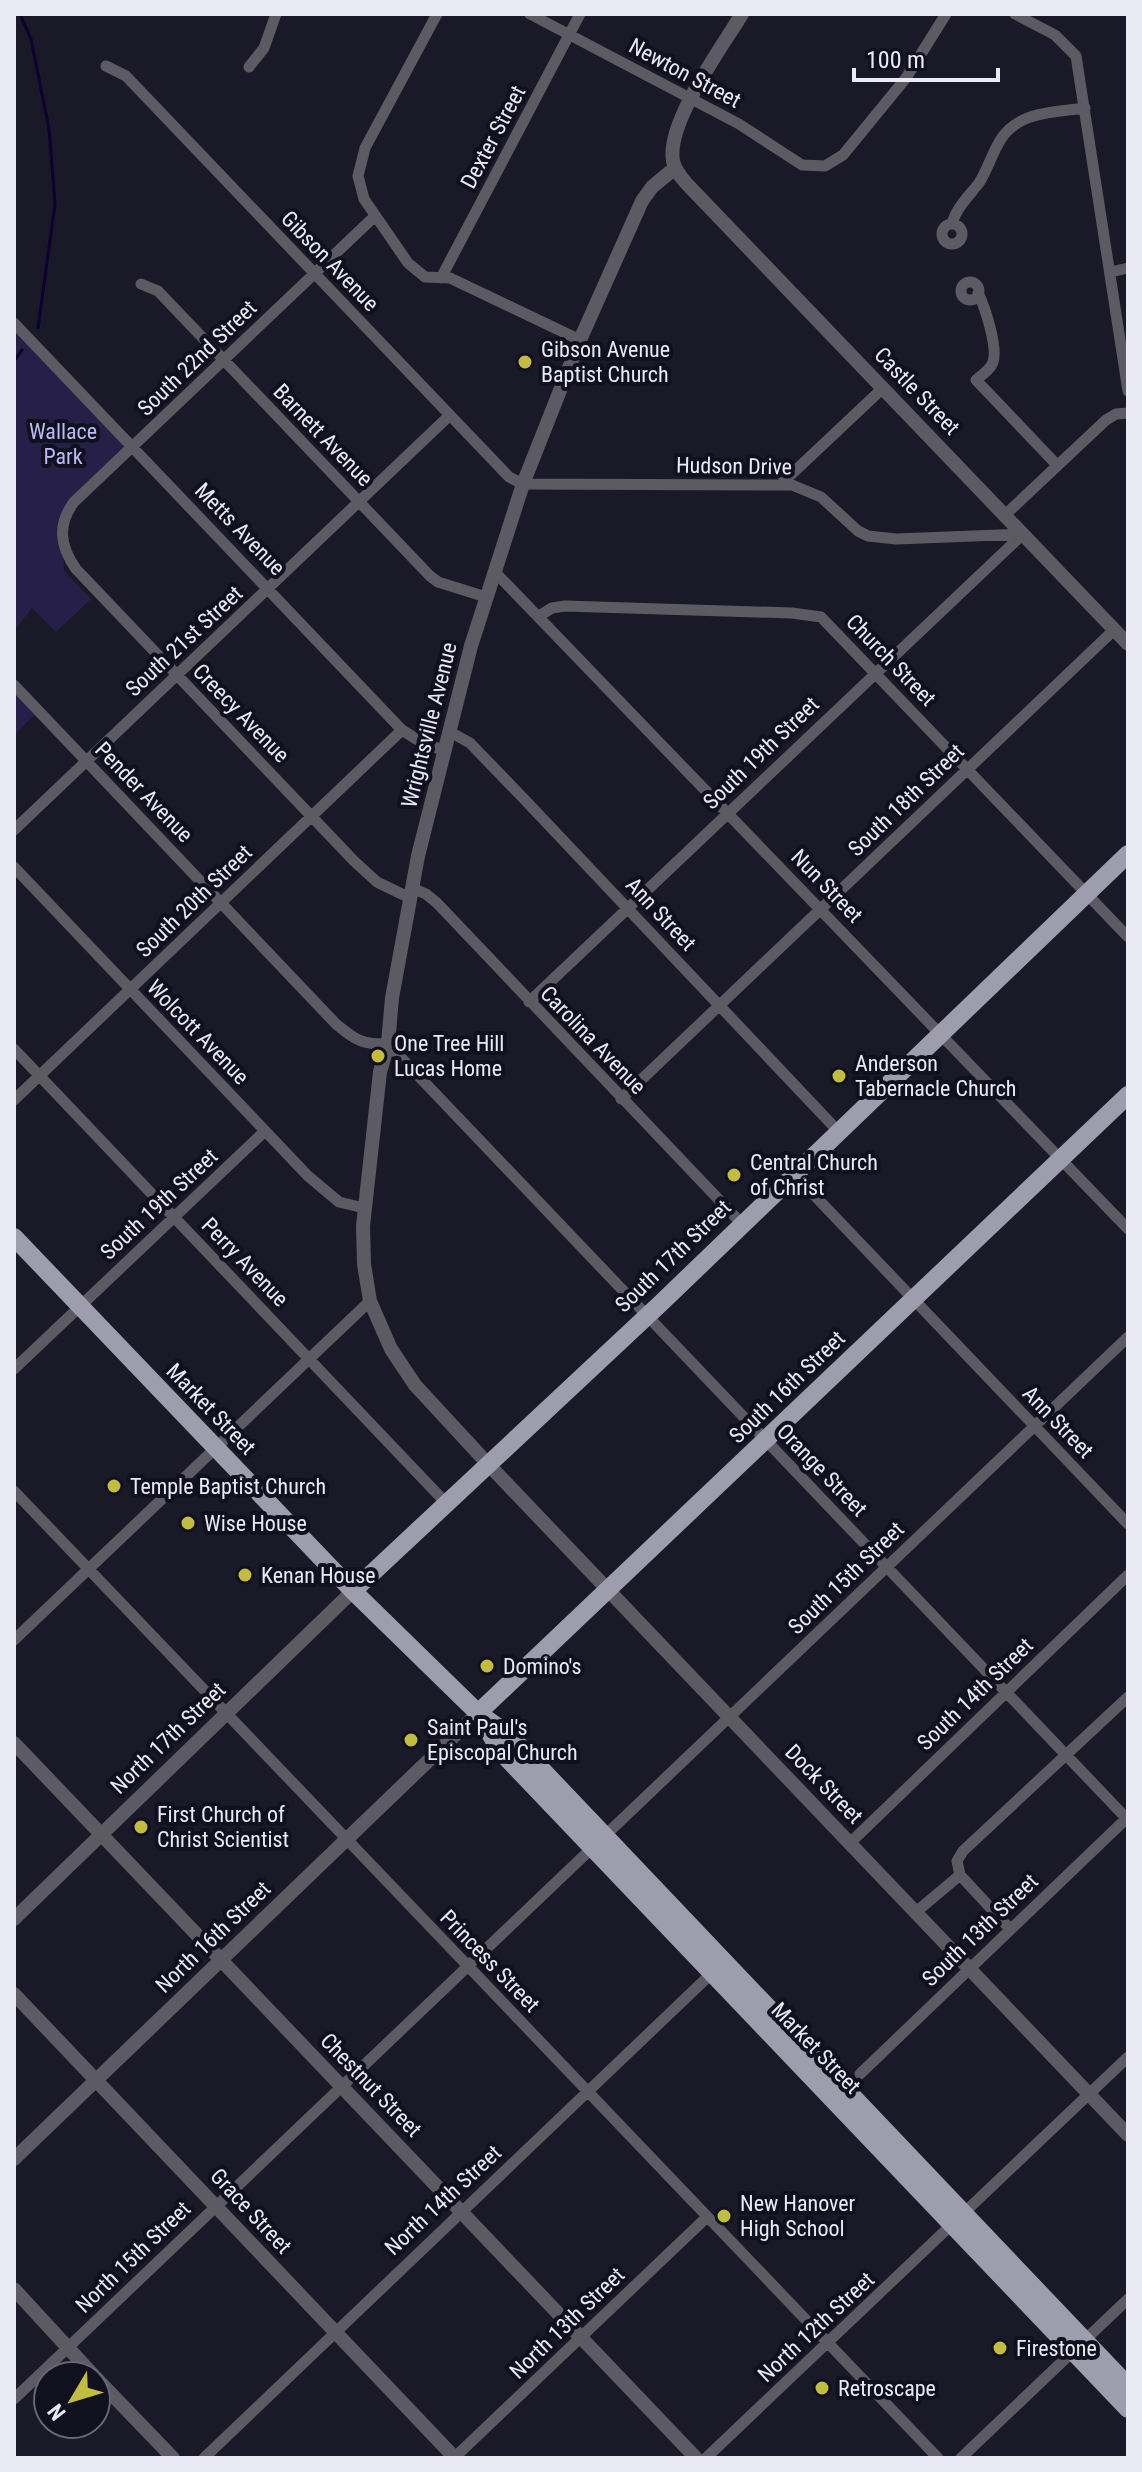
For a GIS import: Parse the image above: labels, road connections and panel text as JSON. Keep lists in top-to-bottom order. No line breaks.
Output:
{"streets":{"main road":["South 17th Street","South 16th Street","Market Street"],"street":["Newton Street","Dexter Street","Gibson Avenue","South 22nd Street","Castle Street","Barnett Avenue","Hudson Drive","Metts Avenue","South 21st Street","Church Street","Creecy Avenue","Wrightsville Avenue","South 19th Street","Pender Avenue","South 18th Street","Nun Street","South 20th Street","Ann Street","Wolcott Avenue","Carolina Avenue","Perry Avenue","Orange Street","South 15th Street","South 14th Street","North 17th Street","Dock Street","South 13th Street","North 16th Street","Princess Street","Chestnut Street","North 14th Street","Grace Street","North 15th Street","North 13th Street","North 12th Street"]},"crossings":[["Newton Street","Dexter Street"],["Gibson Avenue","South 22nd Street"],["Gibson Avenue","Hudson Drive"],["Gibson Avenue","South 21st Street"],["Gibson Avenue","Wrightsville Avenue"],["South 22nd Street","Barnett Avenue"],["South 22nd Street","Metts Avenue"],["South 22nd Street","Creecy Avenue"],["Castle Street","Hudson Drive"],["Castle Street","Wrightsville Avenue"],["Castle Street","South 19th Street"],["Castle Street","South 18th Street"],["Barnett Avenue","South 21st Street"],["Barnett Avenue","Wrightsville Avenue"],["Hudson Drive","Wrightsville Avenue"],["Hudson Drive","South 19th Street"],["Metts Avenue","South 21st Street"],["Metts Avenue","Wrightsville Avenue"],["Metts Avenue","South 20th Street"],["South 21st Street","Creecy Avenue"],["South 21st Street","Pender Avenue"],["Church Street","South 19th Street"],["Church Street","South 18th Street"],["Church Street","Nun Street"],["Church Street","South 17th Street"],["Creecy Avenue","Wrightsville Avenue"],["Creecy Avenue","South 20th Street"],["Creecy Avenue","Carolina Avenue"],["Wrightsville Avenue","Pender Avenue"],["Wrightsville Avenue","Nun Street"],["Wrightsville Avenue","Ann Street"],["Wrightsville Avenue","Wolcott Avenue"],["Wrightsville Avenue","Carolina Avenue"],["Wrightsville Avenue","South 17th Street"],["Wrightsville Avenue","Orange Street"],["Wrightsville Avenue","Dock Street"],["South 19th Street","Nun Street"],["South 19th Street","Ann Street"],["South 19th Street","Wolcott Avenue"],["South 19th Street","Carolina Avenue"],["South 19th Street","Perry Avenue"],["South 19th Street","Market Street"],["Pender Avenue","South 20th Street"],["Pender Avenue","Orange Street"],["South 18th Street","Nun Street"],["South 18th Street","Ann Street"],["South 18th Street","Carolina Avenue"],["Nun Street","South 17th Street"],["Nun Street","South 16th Street"],["South 20th Street","Wolcott Avenue"],["South 20th Street","Perry Avenue"],["Ann Street","South 17th Street"],["Ann Street","South 16th Street"],["Ann Street","South 15th Street"],["Carolina Avenue","South 17th Street"],["South 17th Street","Perry Avenue"],["South 17th Street","Market Street"],["South 17th Street","Orange Street"],["South 17th Street","North 17th Street"],["South 17th Street","Dock Street"],["South 16th Street","Market Street"],["South 16th Street","Orange Street"],["South 16th Street","Dock Street"],["South 16th Street","North 16th Street"],["Market Street","South 15th Street"],["Market Street","North 17th Street"],["Market Street","North 16th Street"],["Market Street","North 14th Street"],["Market Street","North 15th Street"],["Market Street","North 12th Street"],["Orange Street","South 15th Street"],["Orange Street","South 14th Street"],["Orange Street","South 13th Street"],["South 15th Street","Dock Street"],["South 15th Street","North 15th Street"],["South 14th Street","Dock Street"],["North 17th Street","Princess Street"],["North 17th Street","Chestnut Street"],["Dock Street","South 13th Street"],["Dock Street","North 12th Street"],["North 16th Street","Princess Street"],["North 16th Street","Chestnut Street"],["North 16th Street","Grace Street"],["Princess Street","North 14th Street"],["Princess Street","North 15th Street"],["Princess Street","North 13th Street"],["Princess Street","North 12th Street"],["Chestnut Street","North 14th Street"],["Chestnut Street","North 15th Street"],["Chestnut Street","North 13th Street"],["North 14th Street","Grace Street"],["Grace Street","North 15th Street"],["Grace Street","North 13th Street"]],"parks":["Wallace Park"],"places":["Gibson Avenue Baptist Church","One Tree Hill Lucas Home","Anderson Tabernacle Church","Central Church of Christ","Temple Baptist Church","Wise House","Kenan House","Domino's","Saint Paul's Episcopal Church","First Church of Christ Scientist","New Hanover High School","Firestone","Retroscape"],"scale_bar":"100 m","north":"bottom left"}
